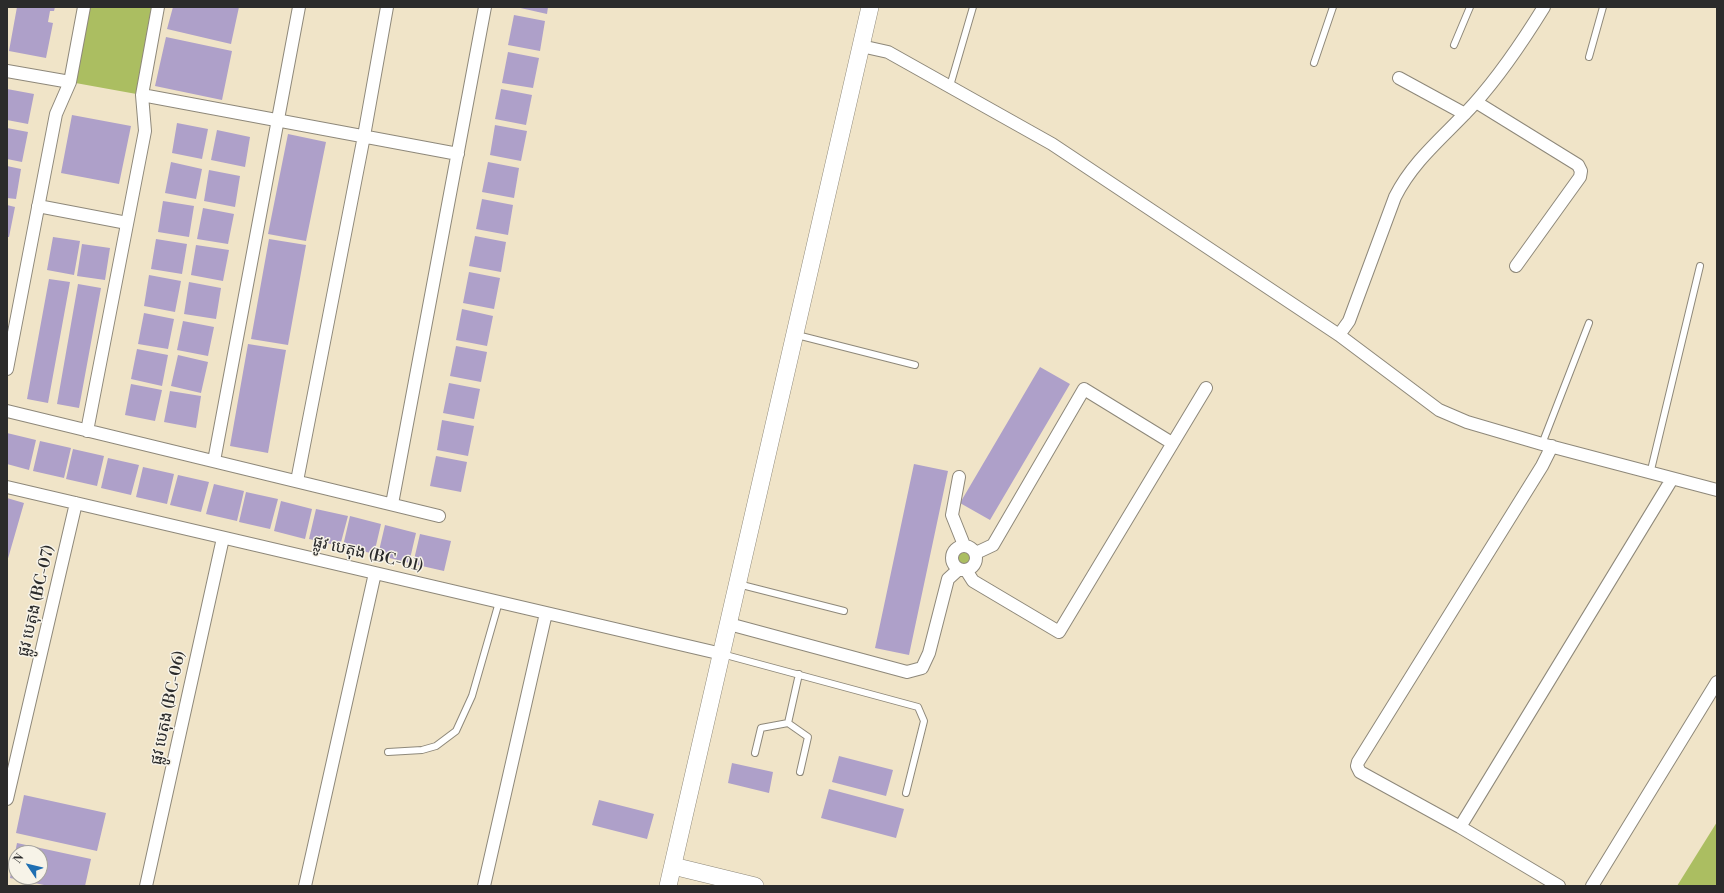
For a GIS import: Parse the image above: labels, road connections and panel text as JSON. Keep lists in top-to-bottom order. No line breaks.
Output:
{"streets":{"street":["ផ្លូវ បេតុង (BC-01)","ផ្លូវ បេតុង (BC-07)","ផ្លូវ បេតុង (BC-06)"]},"crossings":[["ផ្លូវ បេតុង (BC-01)","ផ្លូវ បេតុង (BC-07)"],["ផ្លូវ បេតុង (BC-01)","ផ្លូវ បេតុង (BC-06)"]],"north":"top left"}
